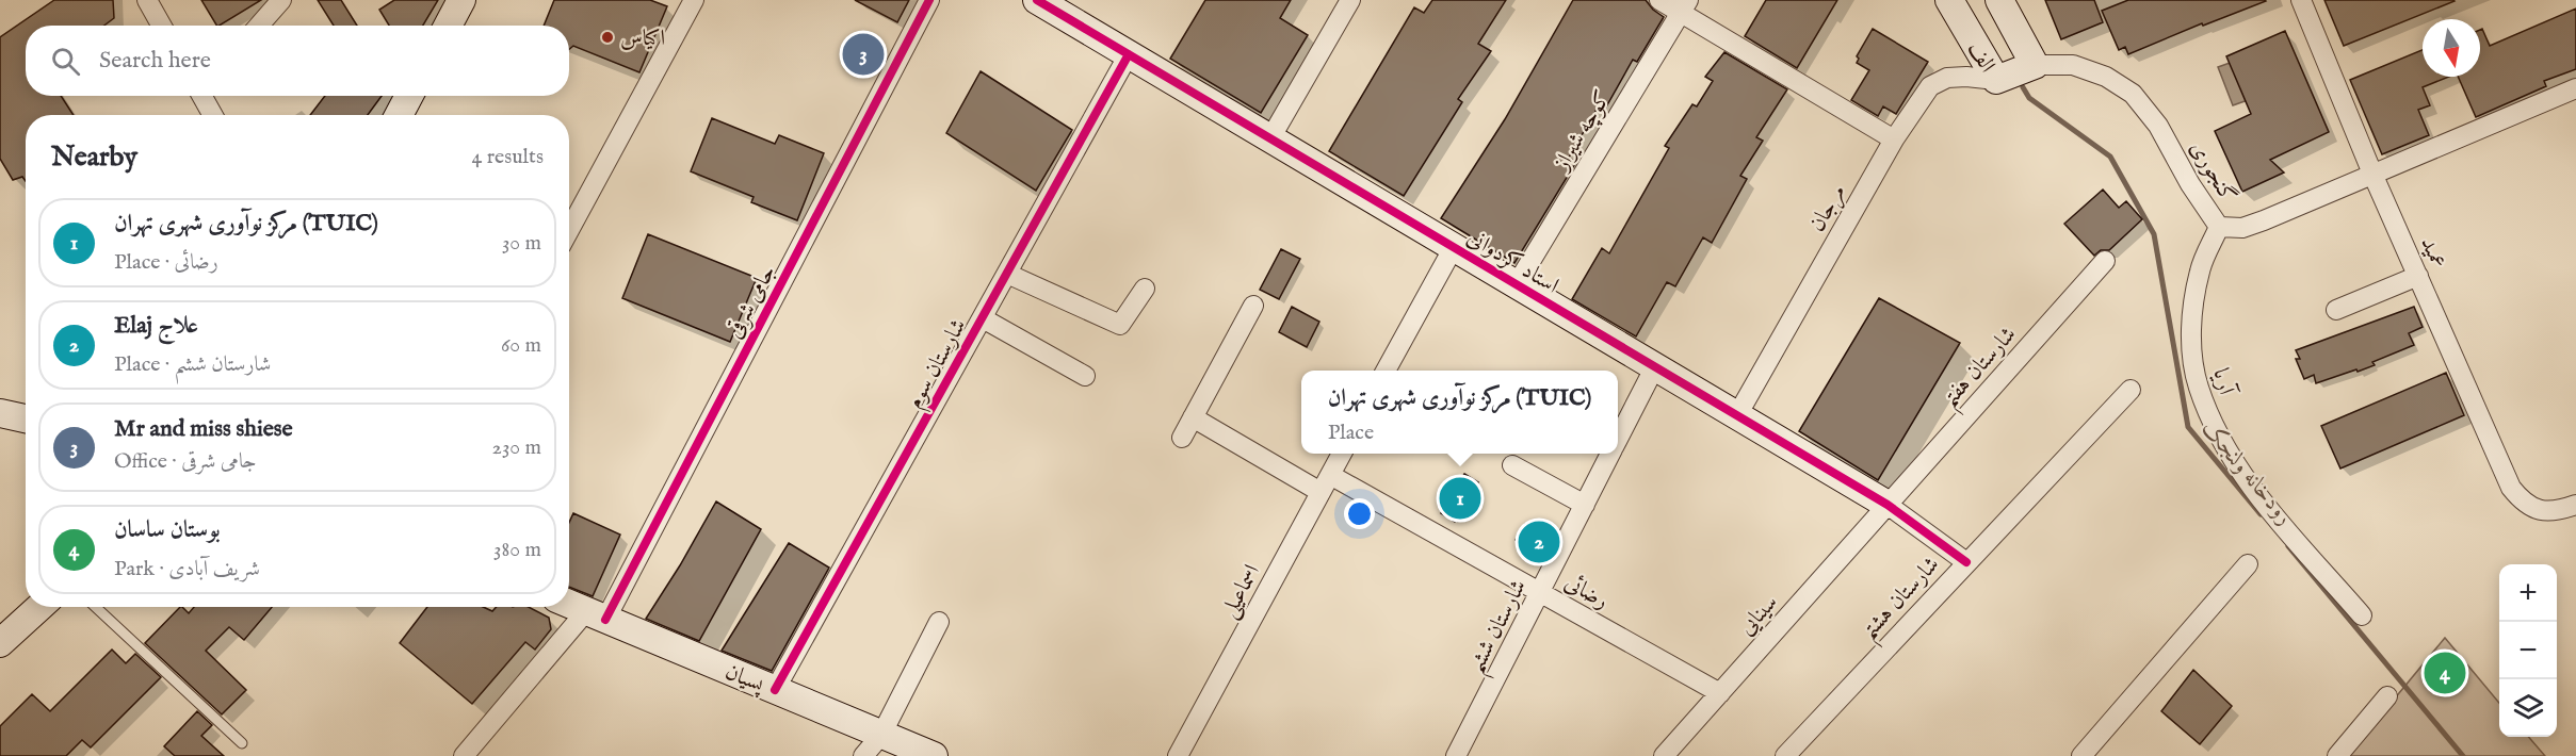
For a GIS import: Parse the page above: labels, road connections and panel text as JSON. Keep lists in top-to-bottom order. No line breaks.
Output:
{"streets":{"street":["الف","کوچه شیراز","گنجوری","مرجان","عمید","استاد کردوانی","جامی شرقی","شارستان سوم","شارستان هفتم","آریا","اسماعیلی","رضائی","شارستان هشتم","سینایی","شارستان ششم","پسیان"]},"crossings":[["الف","گنجوری"],["الف","مرجان"],["کوچه شیراز","استاد کردوانی"],["گنجوری","عمید"],["گنجوری","آریا"],["مرجان","استاد کردوانی"],["استاد کردوانی","شارستان سوم"],["استاد کردوانی","شارستان هفتم"],["استاد کردوانی","شارستان هشتم"],["استاد کردوانی","سینایی"],["استاد کردوانی","شارستان ششم"],["جامی شرقی","پسیان"],["شارستان سوم","پسیان"],["شارستان هفتم","سینایی"],["اسماعیلی","رضائی"],["رضائی","سینایی"],["رضائی","شارستان ششم"]],"water":["رودخانه ولنجک"],"places":["اکیاس"],"north":"bottom","page":{"search":"Search here","pins":["3","1","2","4"],"heading":["Nearby","4 results"],"list":[{"mark":"1","name":"مرکز نوآوری شهری تهران (TUIC)","note":"Place · رضائی","value":"30 m"},{"mark":"2","name":"Elaj علاج","note":"Place · شارستان ششم","value":"60 m"},{"mark":"3","name":"Mr and miss shiese","note":"Office · جامی شرقی","value":"230 m"},{"mark":"4","name":"بوستان ساسان","note":"Park · شریف آبادی","value":"380 m"}],"popup":["مرکز نوآوری شهری تهران (TUIC)","Place"],"map_buttons":["+","−"]}}
